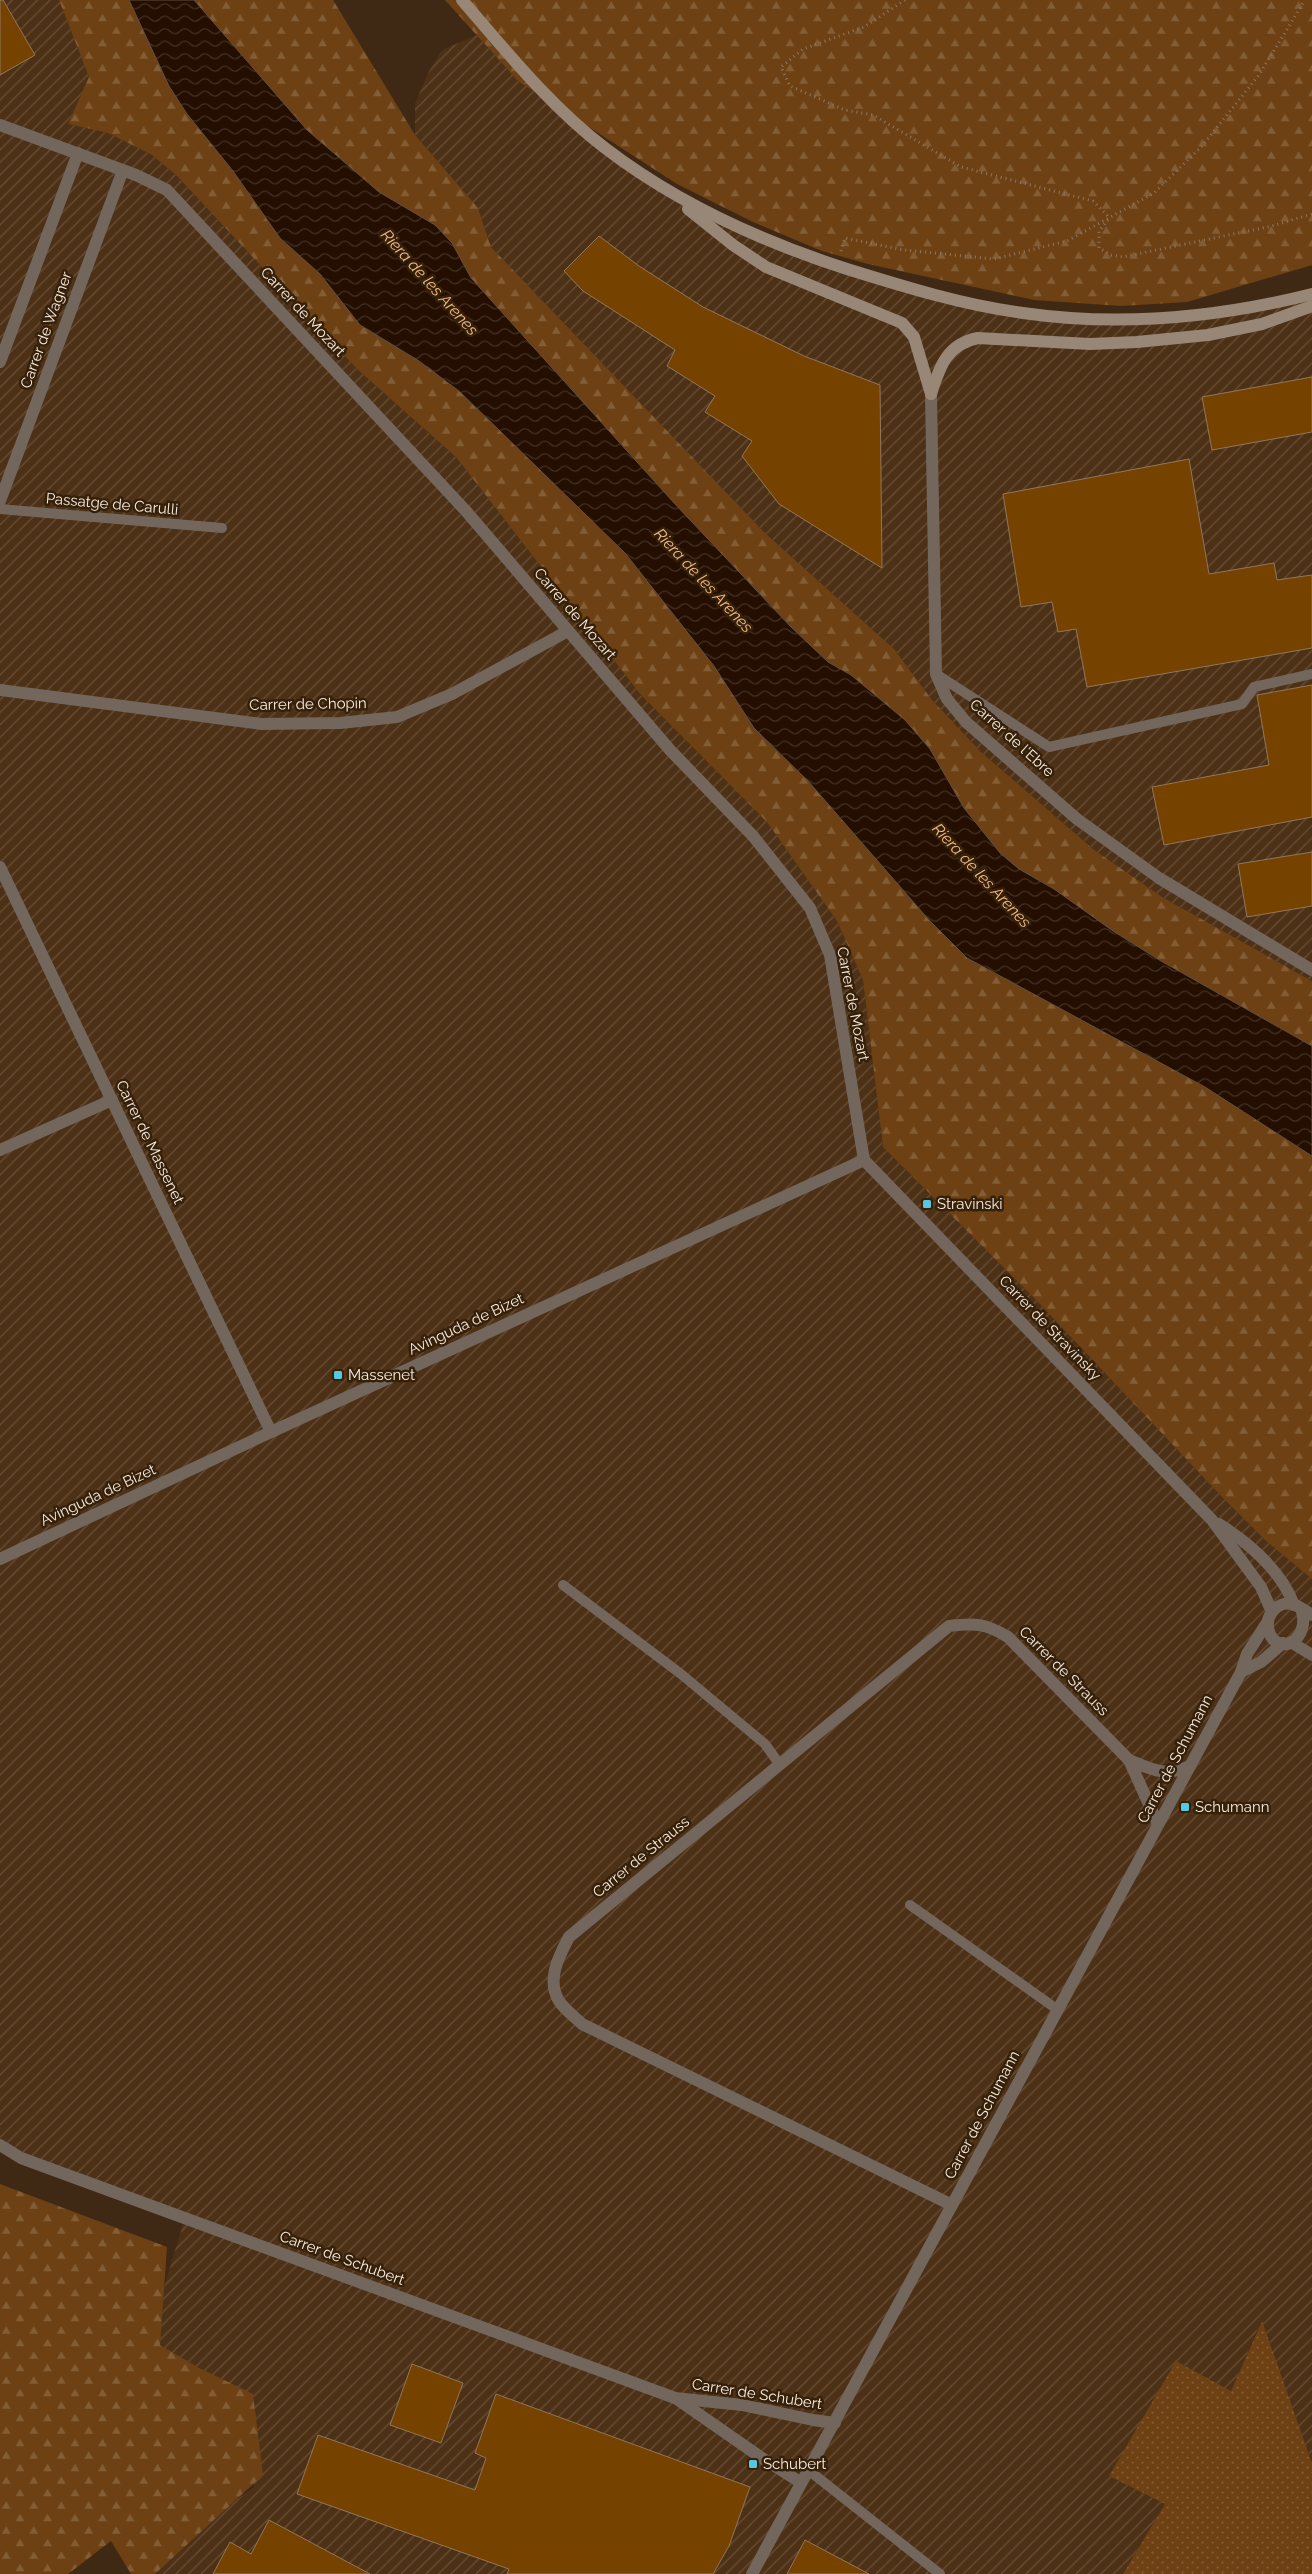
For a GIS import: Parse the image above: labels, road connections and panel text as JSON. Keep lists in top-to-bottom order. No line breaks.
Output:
{"streets":{"street":["Carrer de Mozart","Carrer de Wagner","Carrer de Chopin","Carrer de l'Ebre","Carrer de Massenet","Avinguda de Bizet","Carrer de Stravinsky","Carrer de Strauss","Carrer de Schumann","Carrer de Schubert"],"lane":["Passatge de Carulli"]},"crossings":[["Carrer de Mozart","Carrer de Wagner"],["Carrer de Mozart","Carrer de Chopin"],["Carrer de Mozart","Avinguda de Bizet"],["Carrer de Mozart","Carrer de Stravinsky"],["Carrer de Massenet","Avinguda de Bizet"],["Avinguda de Bizet","Carrer de Stravinsky"],["Carrer de Stravinsky","Carrer de Schumann"],["Carrer de Strauss","Carrer de Schumann"],["Carrer de Schumann","Carrer de Schubert"]],"water":["Riera de les Arenes"],"places":{"transit":["Stravinski","Massenet","Schumann","Schubert"]}}
